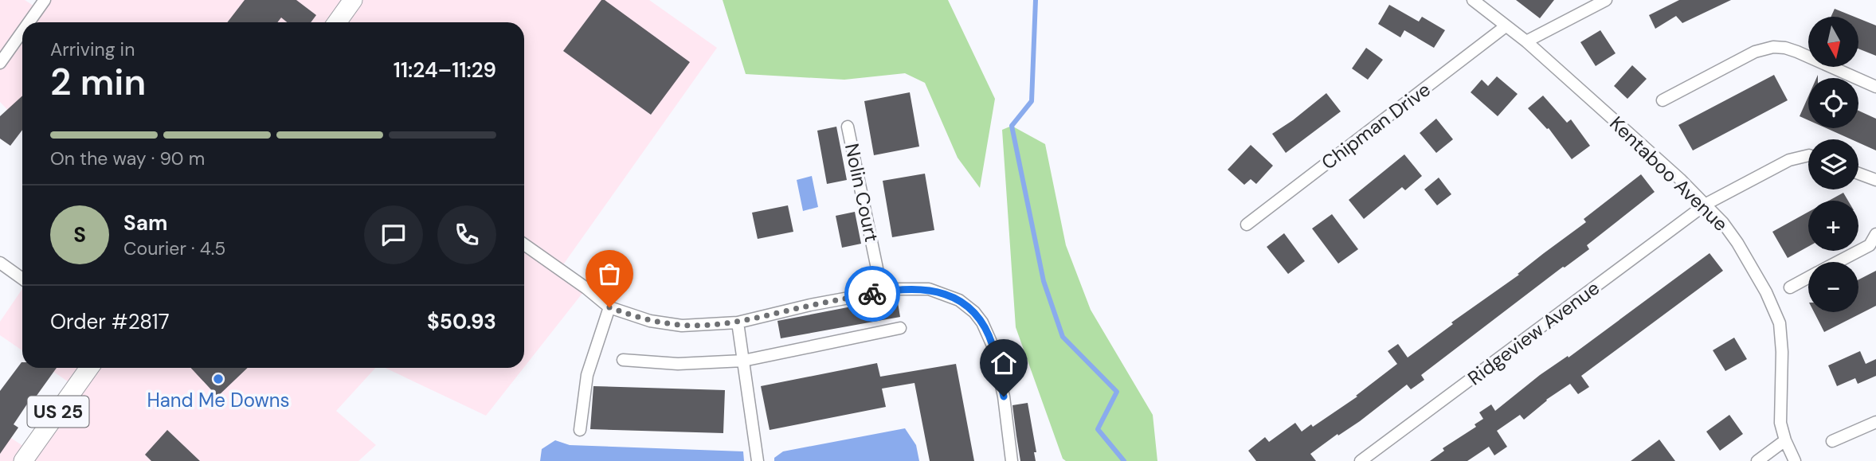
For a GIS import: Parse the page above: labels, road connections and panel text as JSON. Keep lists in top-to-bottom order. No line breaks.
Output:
{"streets":{"main road":["US 25"],"street":["Chipman Drive","Kentaboo Avenue","Nolin Court","Ridgeview Avenue"]},"crossings":[["Chipman Drive","Kentaboo Avenue"],["Kentaboo Avenue","Ridgeview Avenue"]],"places":["Hand Me Downs"],"north":"bottom","page":{"map_buttons":["+","−"],"heading":["2 min","Arriving in","11:24–11:29"],"panel":["Sam","Courier · 4.5","Order #2817","$50.93"],"bar":"On the way · 90 m","round":"S"}}
